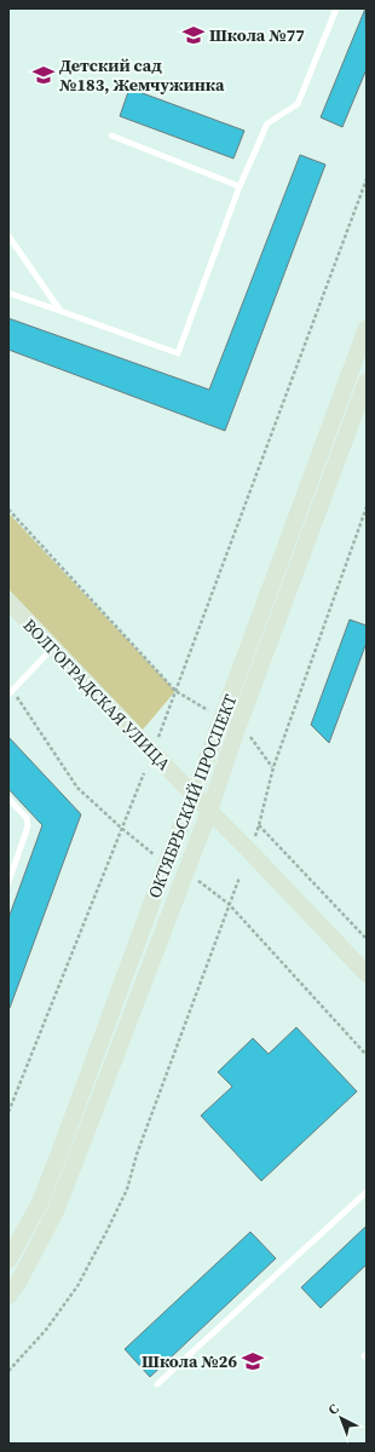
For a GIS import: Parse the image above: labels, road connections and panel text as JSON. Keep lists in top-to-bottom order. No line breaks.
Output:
{"streets":{"main road":["ВОЛГОГРАДСКАЯ УЛИЦА","ОКТЯБРЬСКИЙ ПРОСПЕКТ"]},"crossings":[["ВОЛГОГРАДСКАЯ УЛИЦА","ОКТЯБРЬСКИЙ ПРОСПЕКТ"]],"places":{"school or university":["Школа №77","Детский сад №183, Жемчужинка","Школа №26"]},"north":"top left"}
